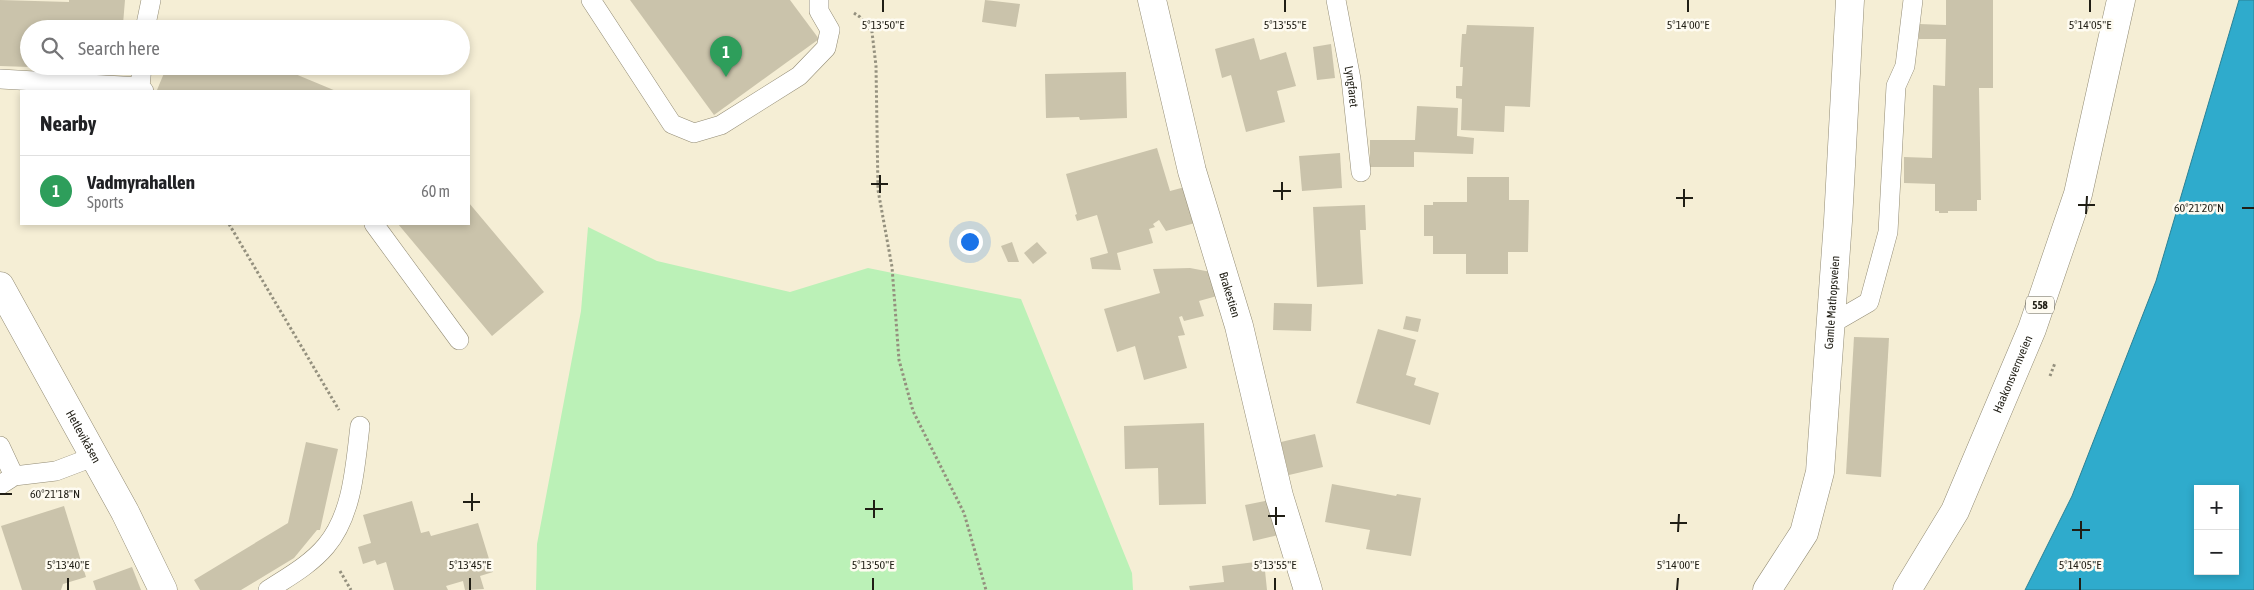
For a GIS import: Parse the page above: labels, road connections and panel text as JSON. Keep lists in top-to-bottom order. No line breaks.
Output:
{"streets":{"street":["Brakestien","Gamle Mathopsveien","558","Haakonsvernveien","Hetlevikåsen"],"lane":["Lyngfaret"]},"page":{"search":"Search here","pins":"1","heading":"Nearby","list":[{"mark":"1","name":"Vadmyrahallen","note":"Sports","value":"60 m"}],"map_buttons":["+","−"]},"coordinates":["5°13'50\"E","5°13'55\"E","5°14'00\"E","5°14'05\"E","60°21'20\"N","60°21'18\"N","5°13'40\"E","5°13'45\"E"]}
